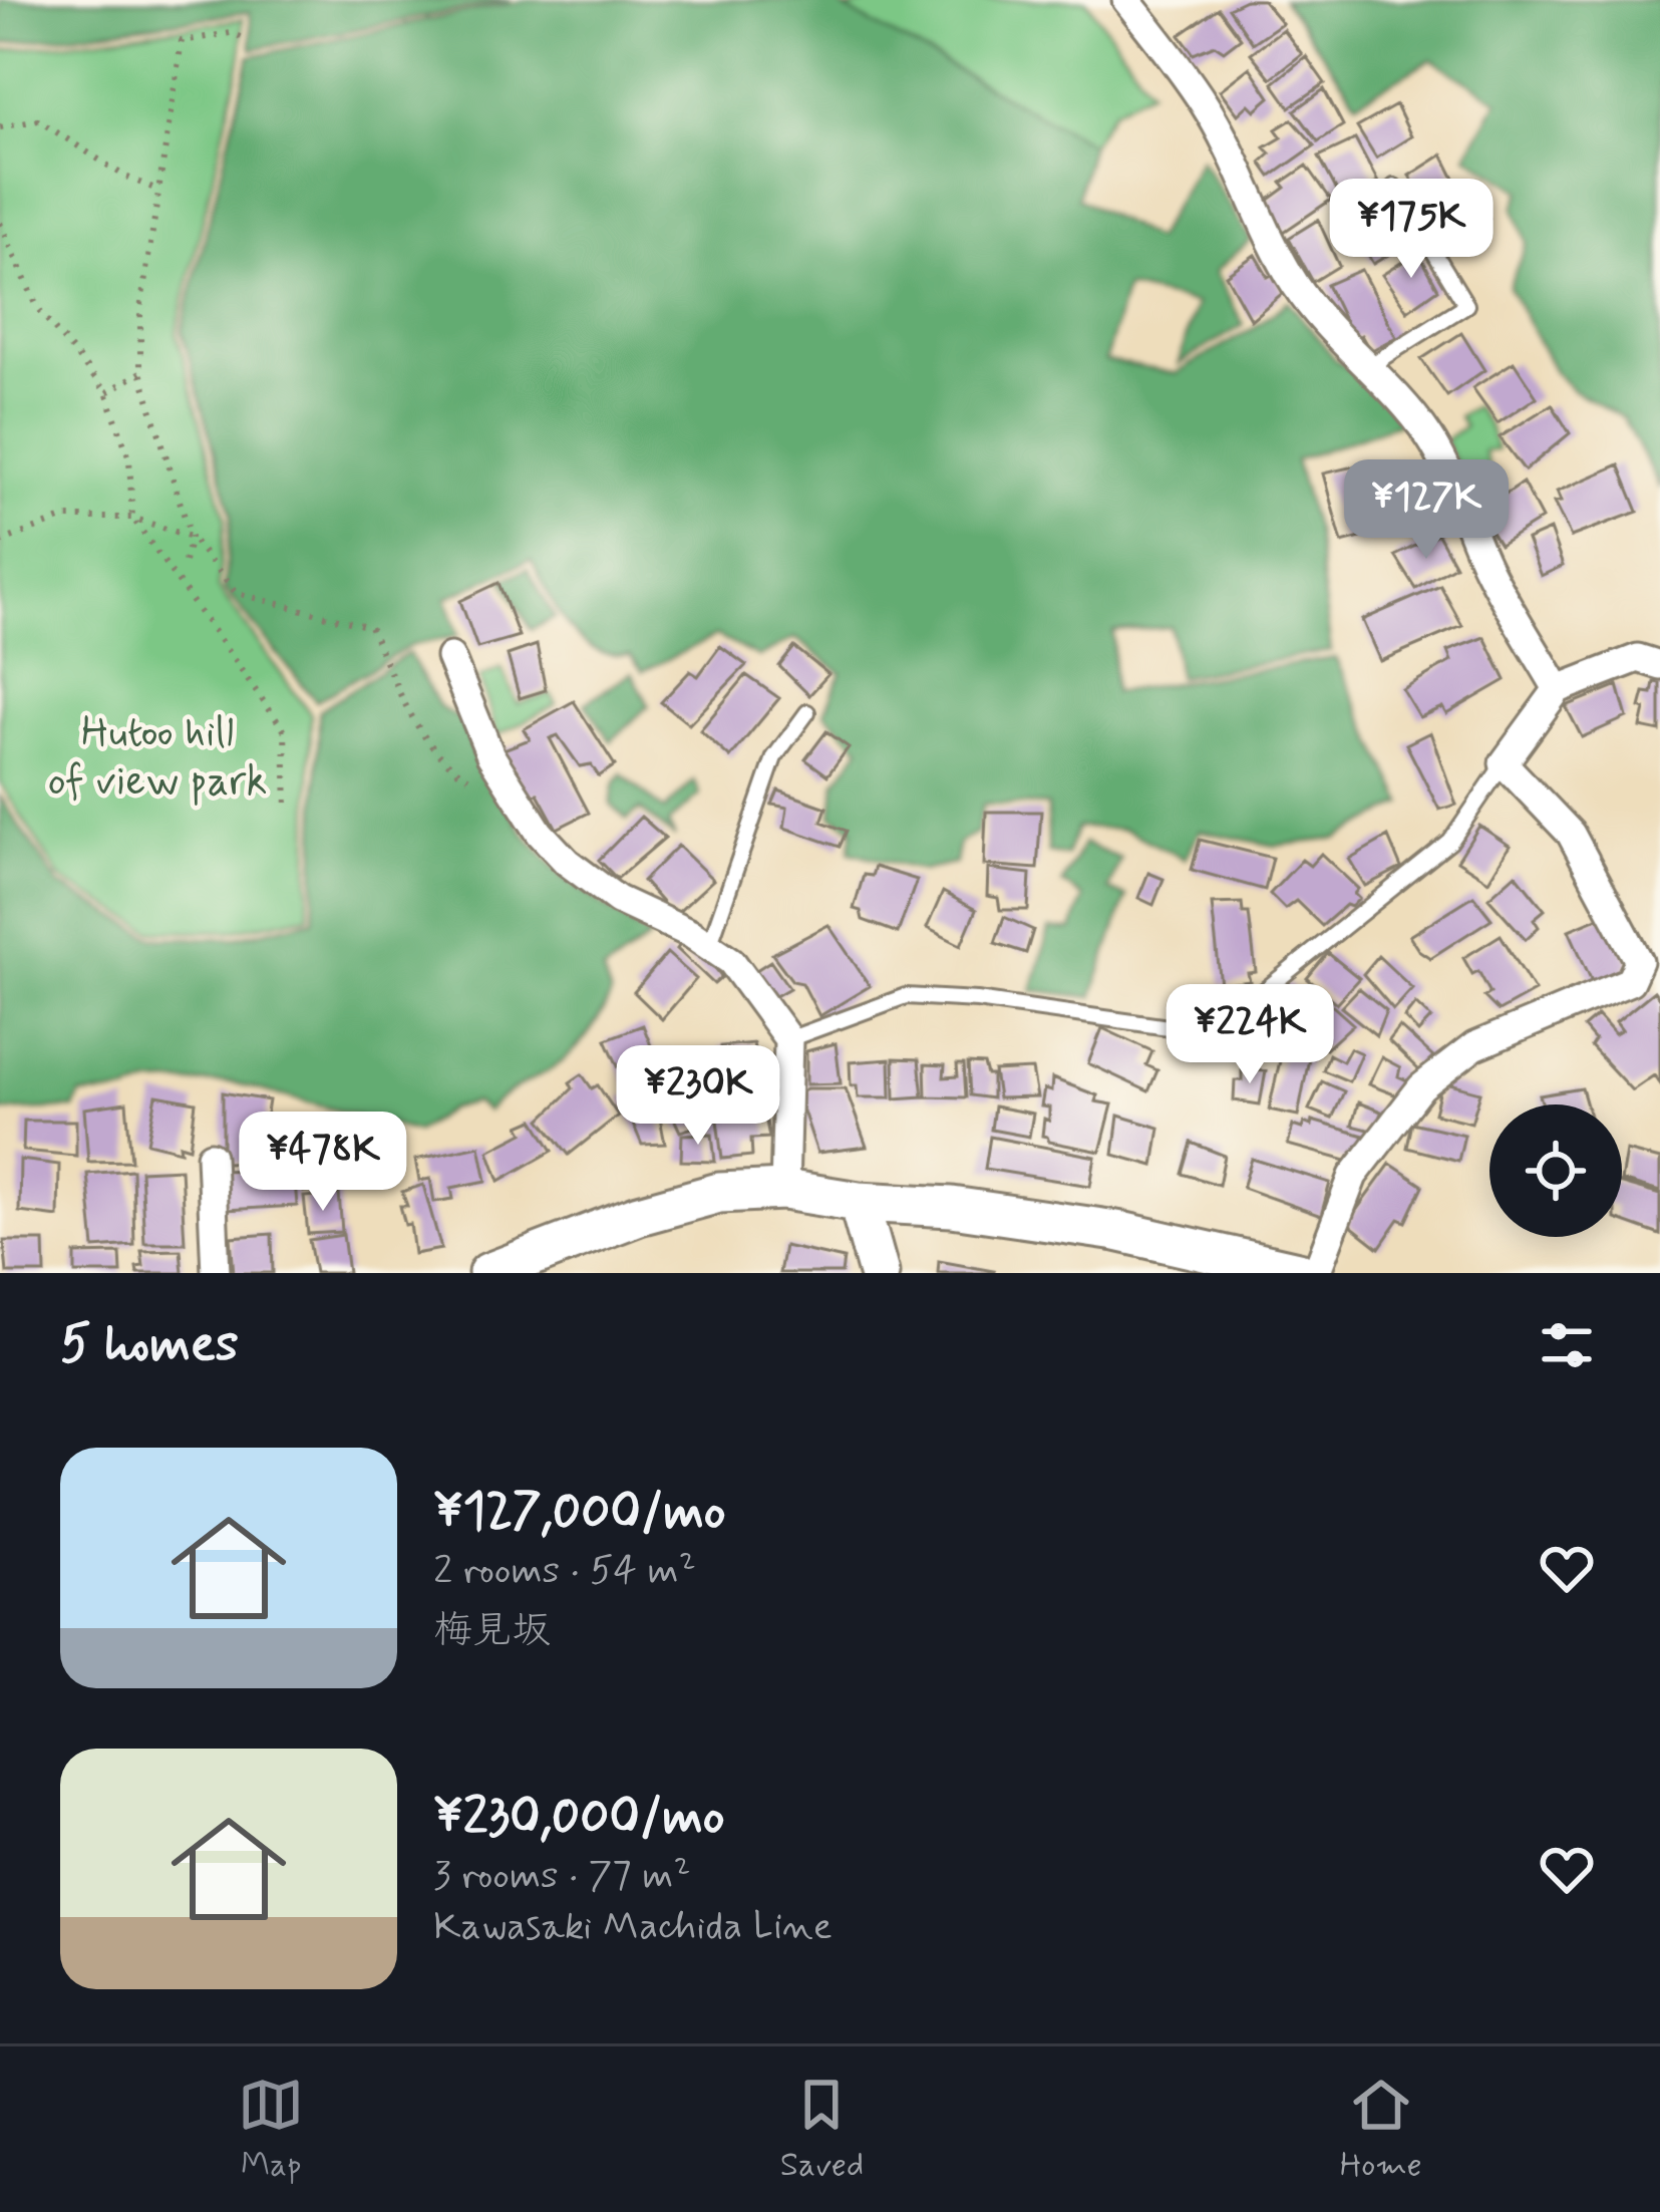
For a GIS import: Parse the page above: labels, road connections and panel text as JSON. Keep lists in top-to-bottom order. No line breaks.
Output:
{"parks":["Hutoo hill of view park"],"page":{"price":["¥175K","¥127K","¥224K","¥230K","¥478K"],"heading":"5 homes","list":[{"name":"¥127,000/mo","note":"2 rooms · 54 m² · 梅見坂"},{"name":"¥230,000/mo","note":"3 rooms · 77 m² · Kawasaki Machida Line"}],"tabs":["Map","Saved","Home"]}}
